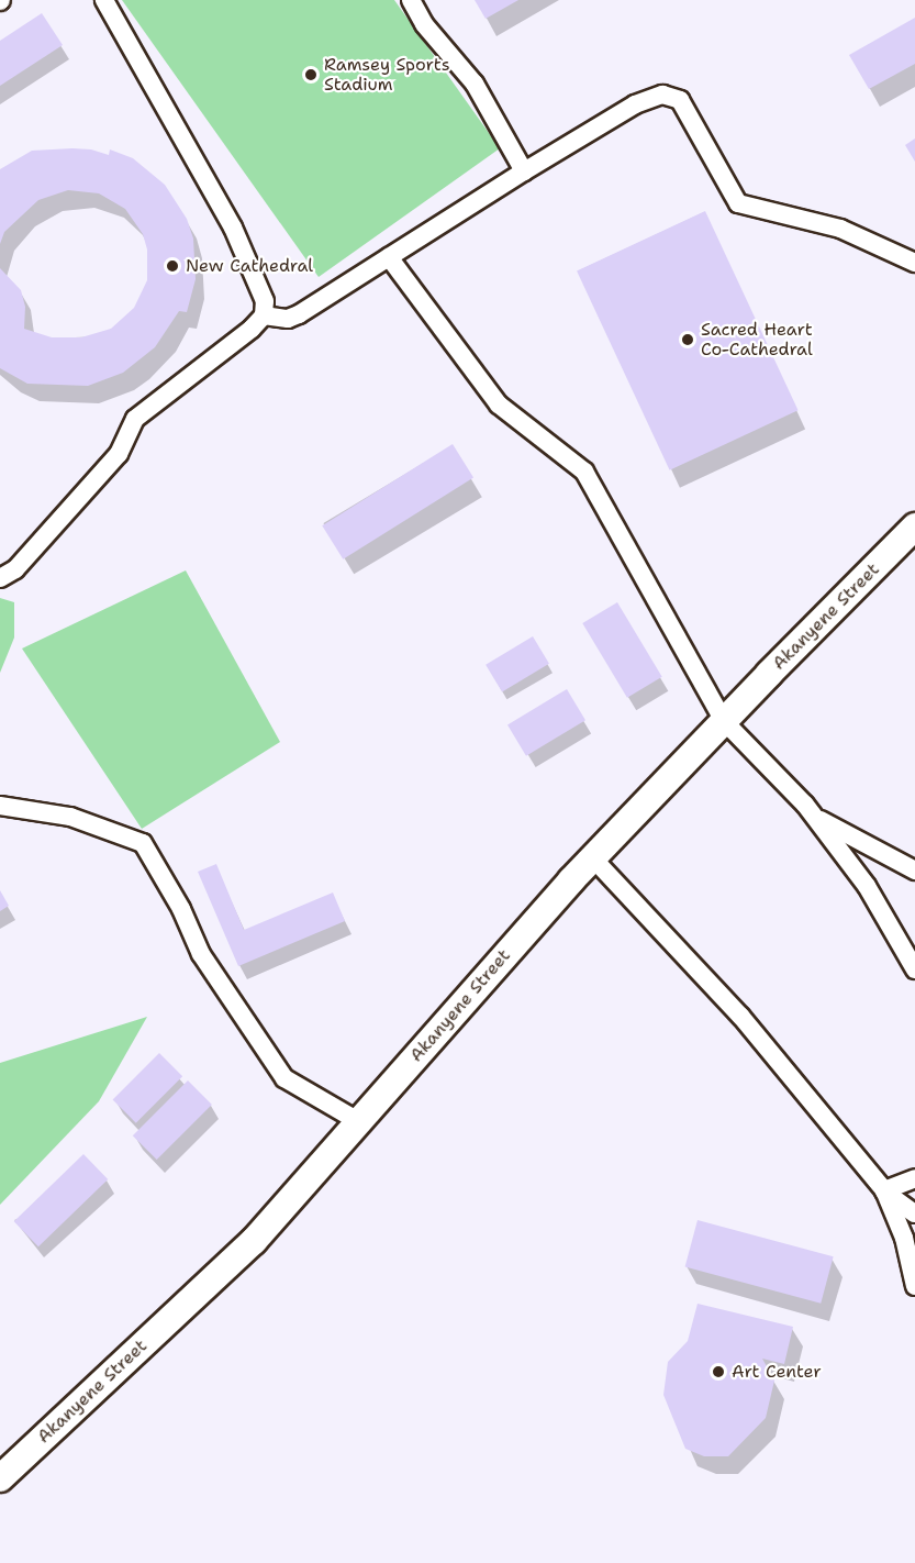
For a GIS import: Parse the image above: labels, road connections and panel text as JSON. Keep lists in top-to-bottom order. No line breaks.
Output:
{"streets":{"street":["Akanyene Street"]},"places":["Ramsey Sports Stadium","New Cathedral","Sacred Heart Co-Cathedral","Art Center"]}
